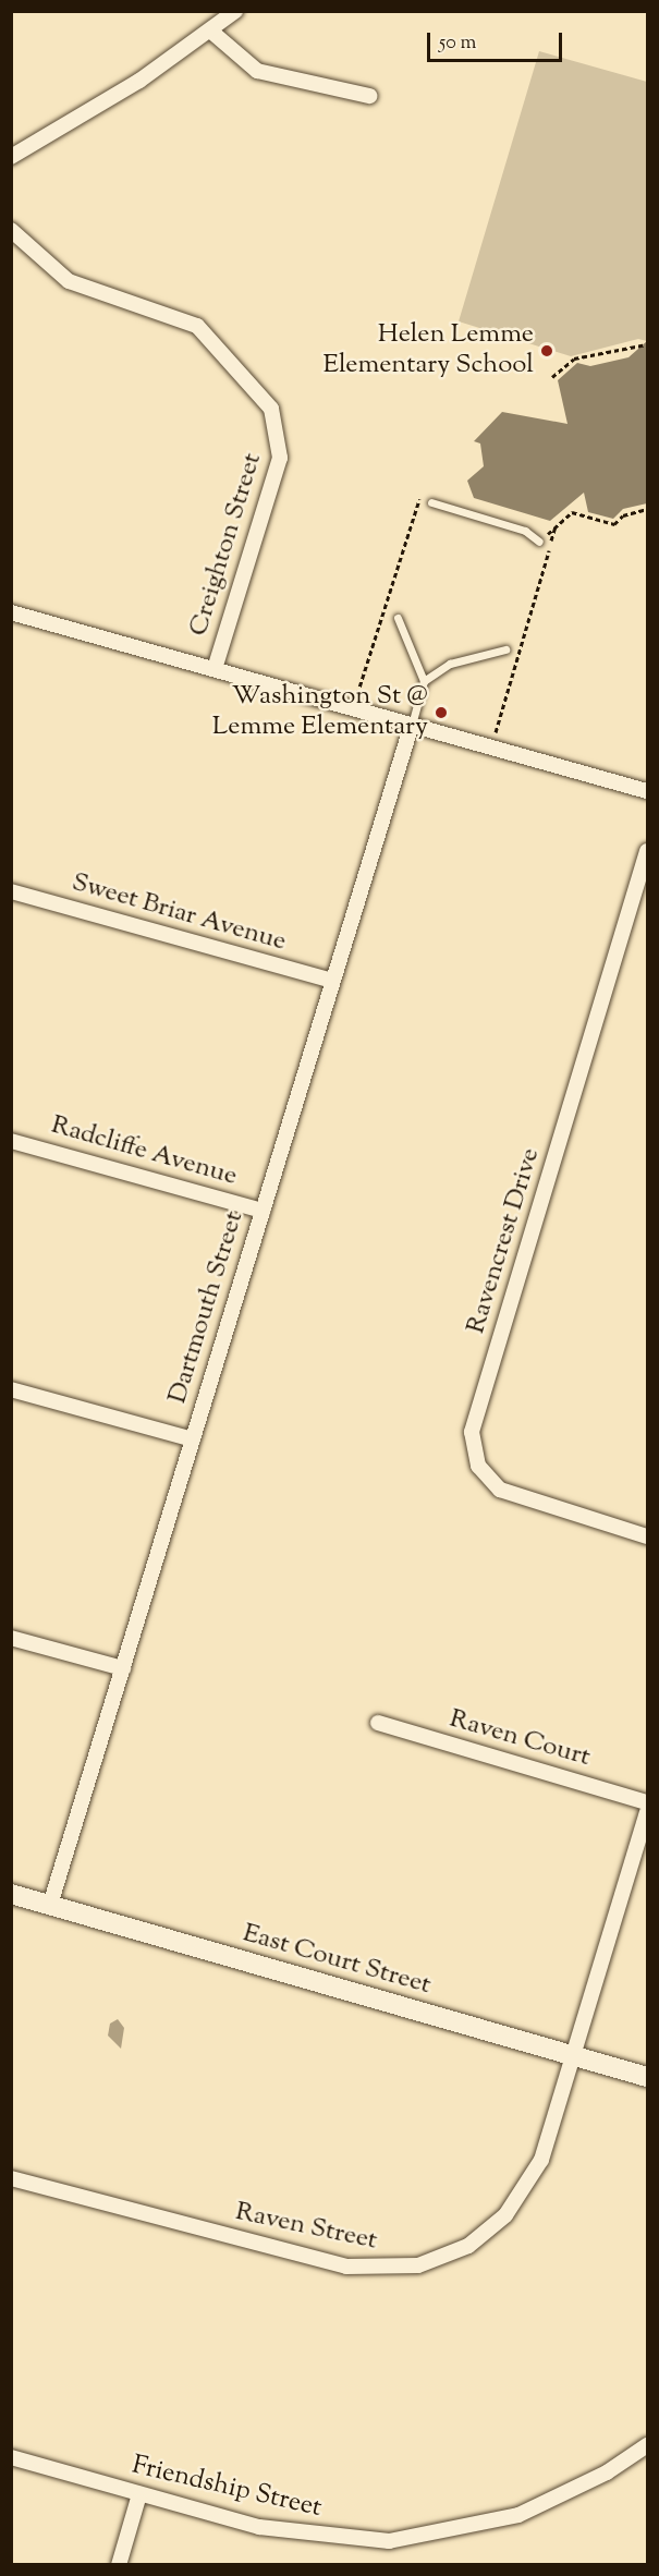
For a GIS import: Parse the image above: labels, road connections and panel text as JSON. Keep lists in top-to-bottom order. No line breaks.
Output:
{"streets":{"street":["Creighton Street","Sweet Briar Avenue","Radcliffe Avenue","Ravencrest Drive","Dartmouth Street","Raven Court","East Court Street","Raven Street","Friendship Street"]},"crossings":[["Sweet Briar Avenue","Dartmouth Street"],["Radcliffe Avenue","Dartmouth Street"],["Dartmouth Street","East Court Street"],["East Court Street","Raven Street"]],"places":["Helen Lemme Elementary School","Washington St @ Lemme Elementary"],"scale_bar":"50 m"}
